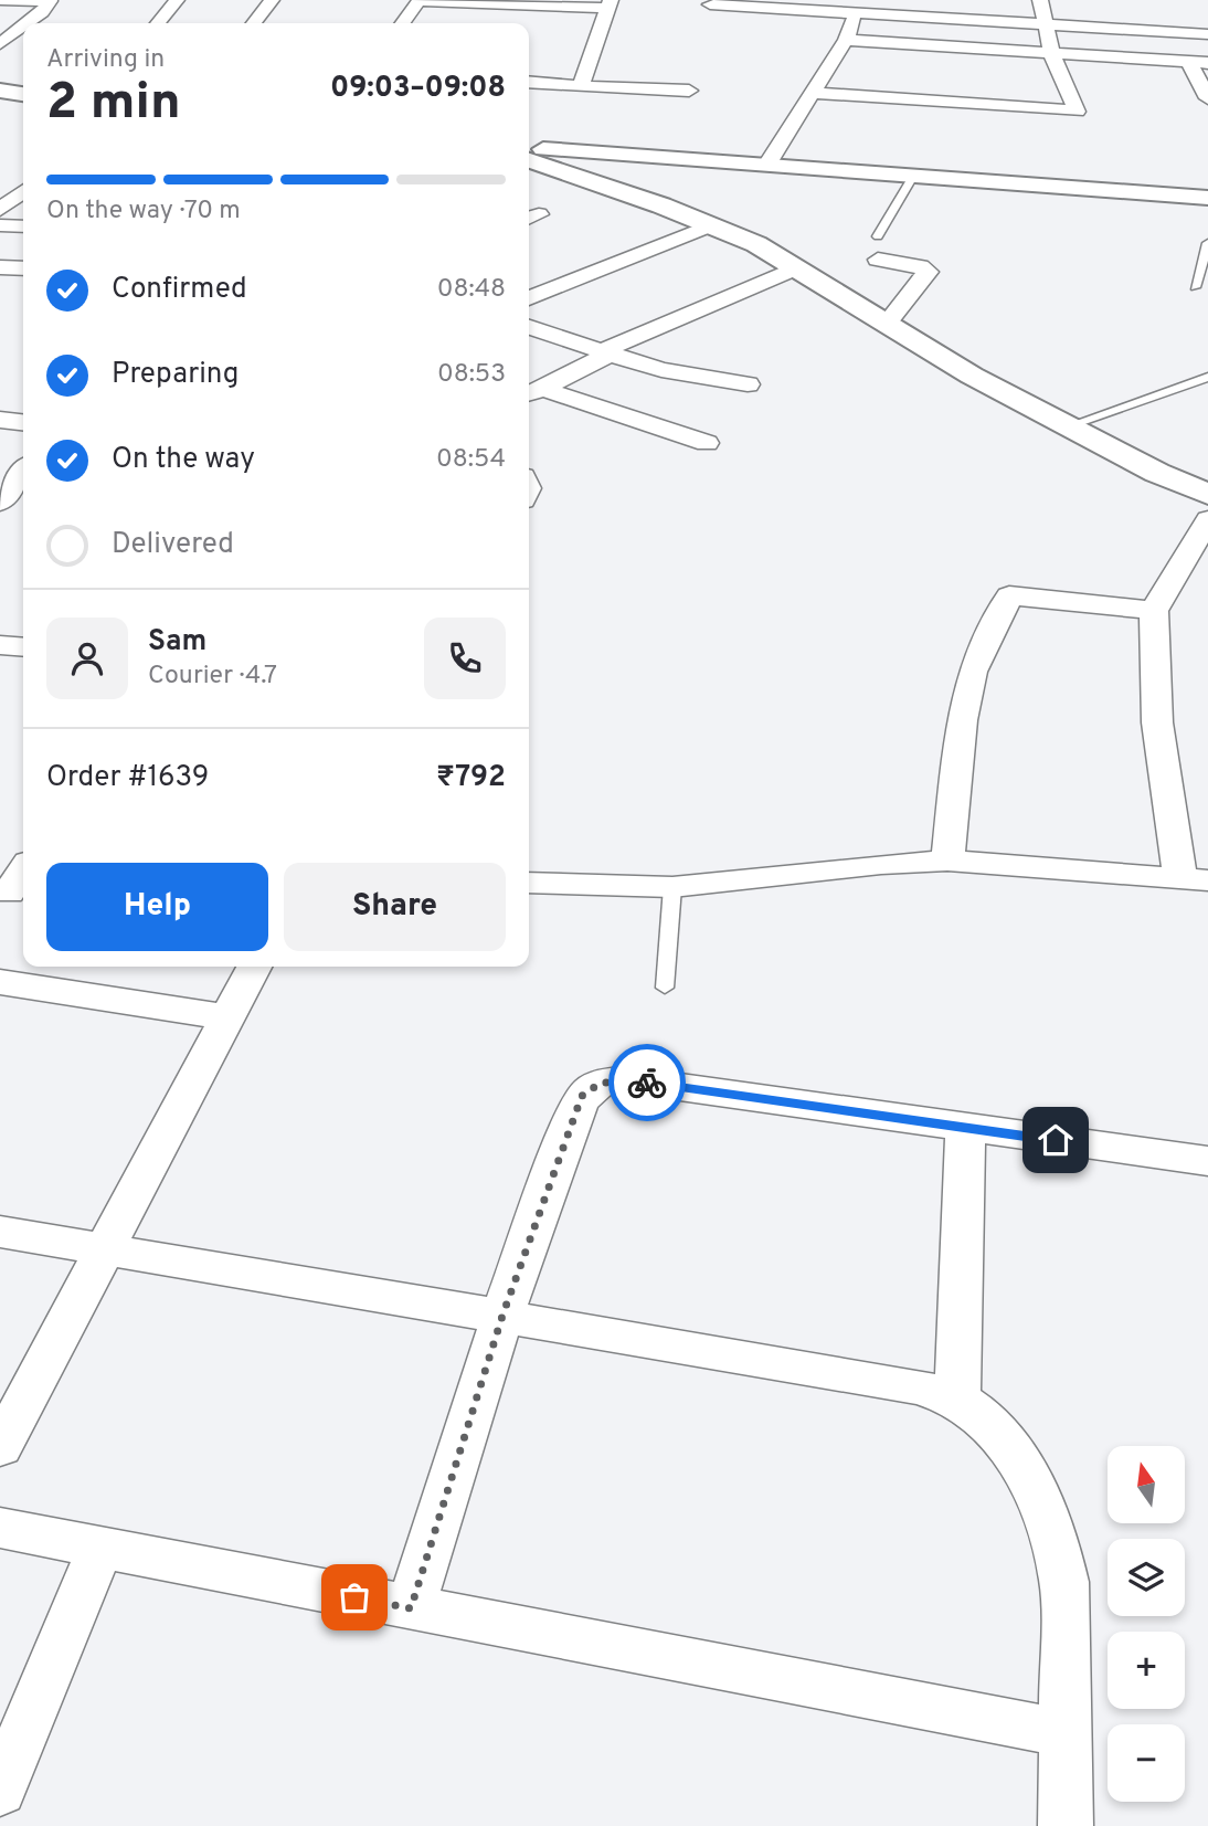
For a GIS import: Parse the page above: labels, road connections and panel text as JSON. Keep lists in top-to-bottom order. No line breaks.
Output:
{"north":"top","page":{"heading":["2 min","Arriving in","09:03–09:08"],"panel":["Sam","Courier · 4.7","Order #1639","₹792"],"bar":"On the way · 70 m","list":[["Confirmed","08:48"],["Preparing","08:53"],["On the way","08:54"],"Delivered"],"buttons":["Help","Share"],"map_buttons":["+","−"]}}
